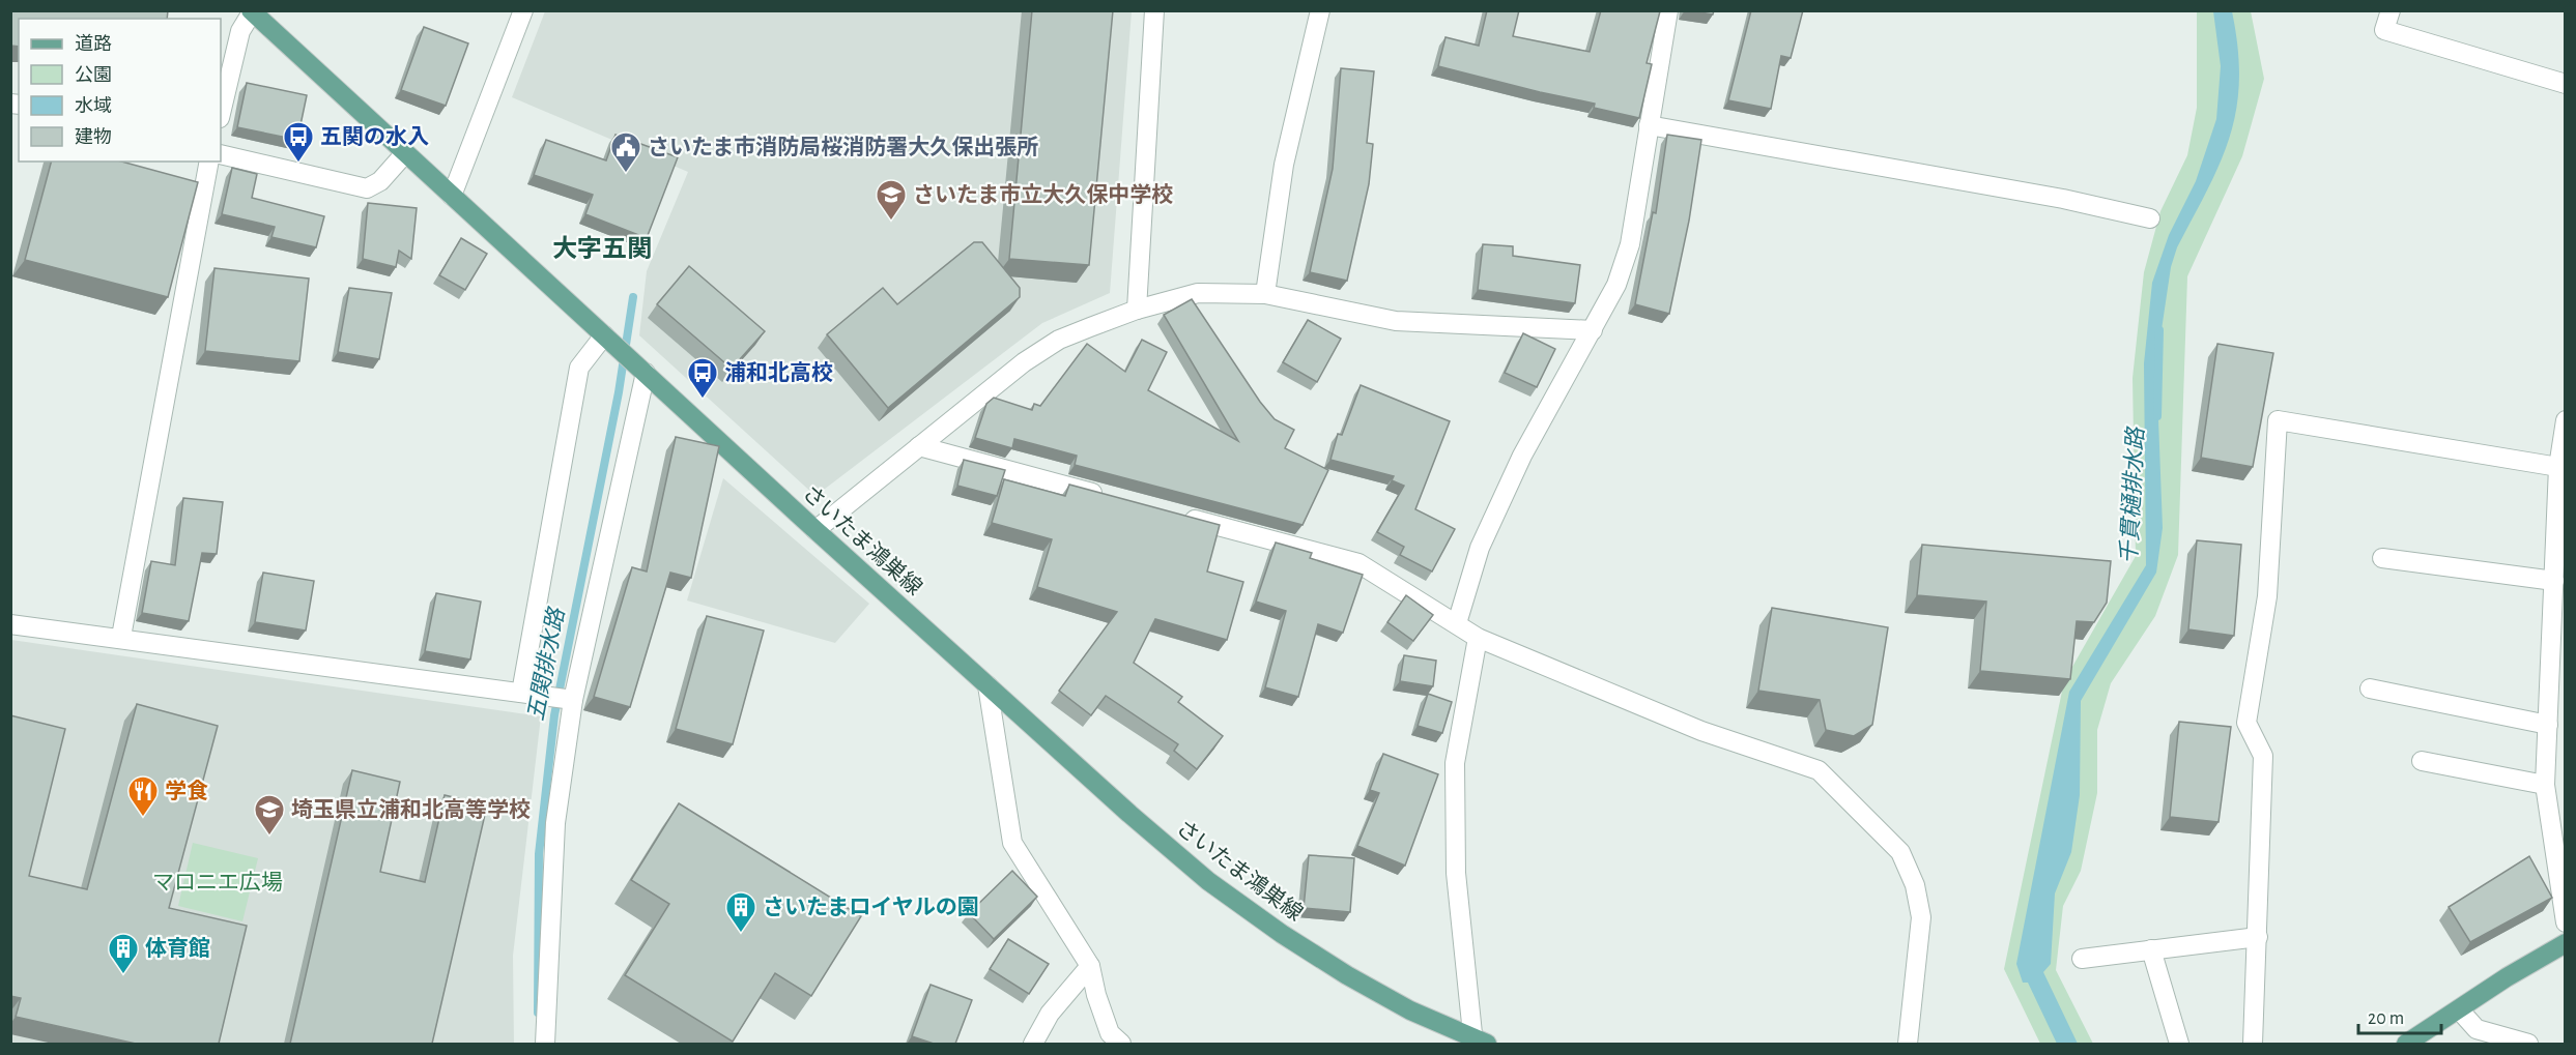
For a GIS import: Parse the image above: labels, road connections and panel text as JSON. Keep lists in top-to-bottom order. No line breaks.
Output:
{"streets":{"main road":["さいたま鴻巣線"]},"districts":["大字五関"],"water":["千貫樋排水路","五関排水路"],"parks":["マロニエ広場"],"places":{"bus stop":["五関の水入","浦和北高校"],"public building":["さいたま市消防局桜消防署大久保出張所"],"school or university":["さいたま市立大久保中学校","埼玉県立浦和北高等学校"],"restaurant":["学食"],"building":["さいたまロイヤルの園","体育館"]},"legend":["道路","公園","水域","建物"],"scale_bar":"20 m"}
